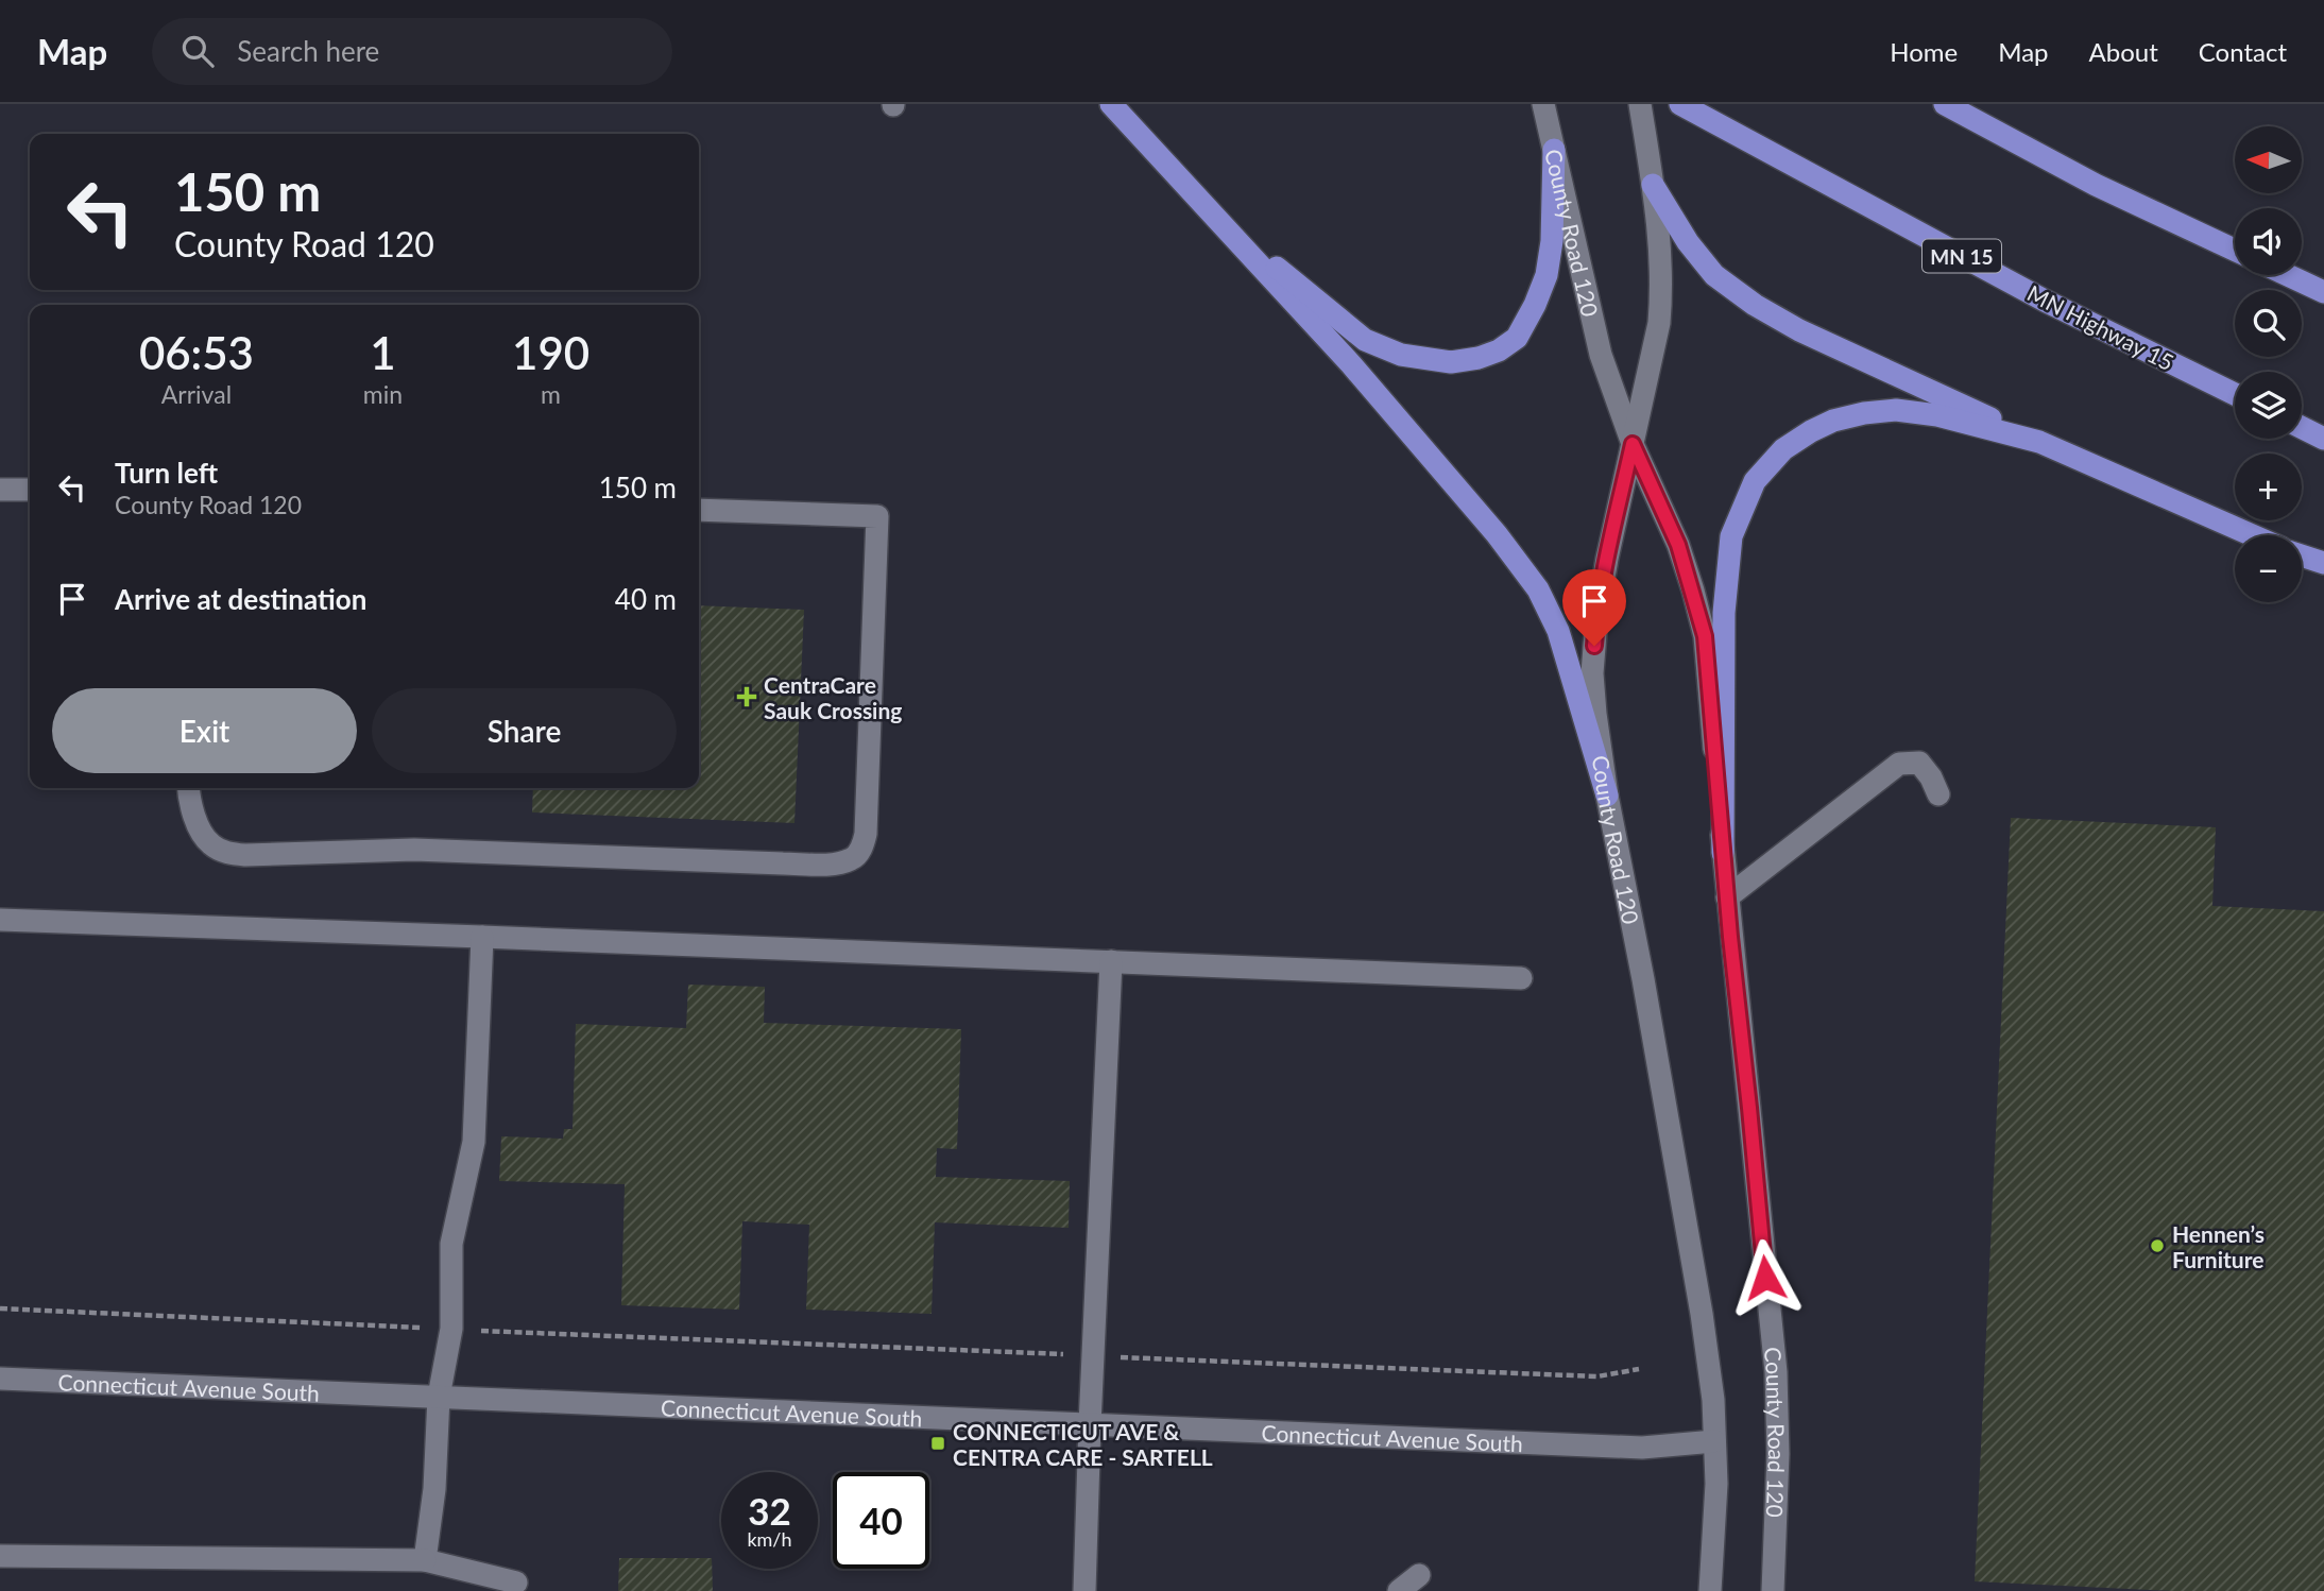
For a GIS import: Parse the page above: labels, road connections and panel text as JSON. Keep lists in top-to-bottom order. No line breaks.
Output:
{"streets":{"highway":["MN 15","MN Highway 15"],"street":["County Road 120","Connecticut Avenue South"]},"crossings":[["County Road 120","Connecticut Avenue South"]],"places":{"health":["CentraCare Sauk Crossing"],"other":["Hennen’s Furniture"],"transit":["CONNECTICUT AVE & CENTRA CARE - SARTELL"]},"north":"left","page":{"header":"Map","search":"Search here","nav":["Home","Map","About","Contact"],"map_buttons":["+","−"],"turn":["150 m","County Road 120"],"eta":["06:53","Arrival","1","min","190","m"],"list":[{"name":"Turn left","note":"County Road 120","value":"150 m"},{"name":"Arrive at destination","value":"40 m"}],"buttons":["Exit","Share"],"speed":"32 km/h","limit":"40"}}
